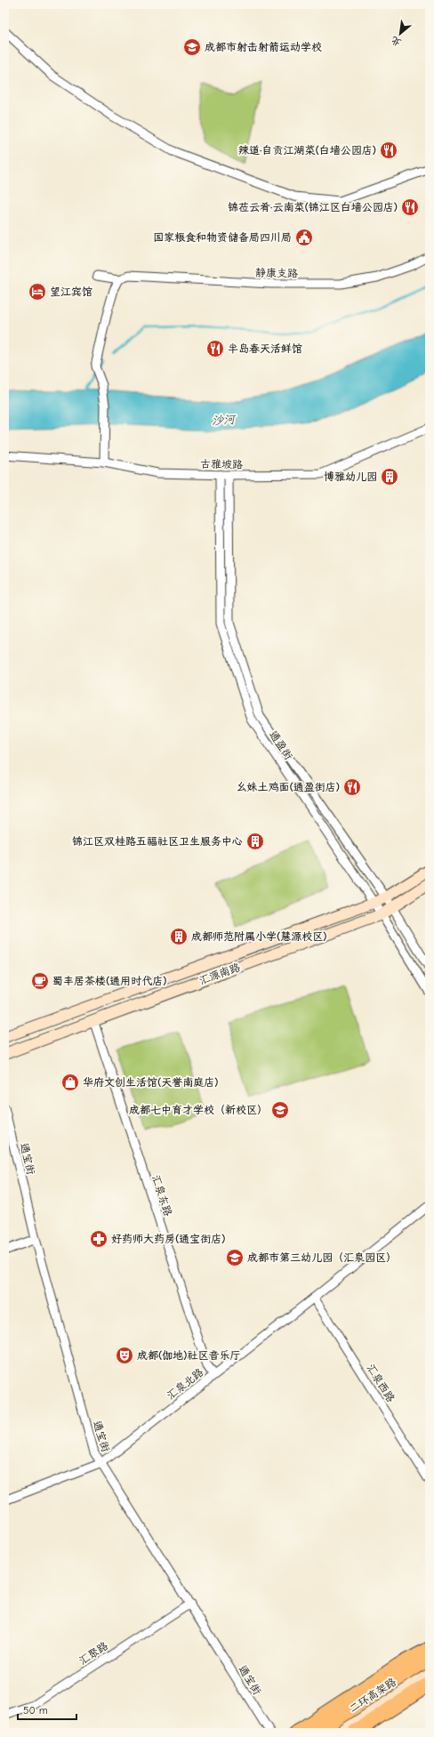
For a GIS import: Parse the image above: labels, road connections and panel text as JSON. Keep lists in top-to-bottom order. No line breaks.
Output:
{"streets":{"highway":["二环高架路"],"street":["静康支路","古雅坡路","通盈街","汇源南路","通宝街","汇泉东路","汇泉西路","汇泉北路","汇聚路"]},"crossings":[["古雅坡路","通盈街"],["通盈街","汇源南路"],["汇源南路","汇泉东路"],["通宝街","汇泉北路"],["通宝街","汇聚路"],["汇泉东路","汇泉北路"],["汇泉西路","汇泉北路"]],"water":["沙河"],"places":{"school or university":["成都市射击射箭运动学校","成都七中育才学校（新校区）","成都市第三幼儿园（汇泉园区）"],"restaurant":["辣道·自贡江湖菜(白墙公园店)","锦莅云肴·云南菜(锦江区白墙公园店)","半岛春天活鲜馆","幺妹土鸡面(通盈街店)"],"public building":["国家粮食和物资储备局四川局"],"hotel":["望江宾馆"],"building":["博雅幼儿园","锦江区双桂路五福社区卫生服务中心","成都师范附属小学(慧源校区)"],"cafe":["蜀丰居茶楼(通用时代店)"],"shop":["华府文创生活馆(天誉南庭店)"],"pharmacy":["好药师大药房(通宝街店)"],"theatre":["成都(伽地)社区音乐厅"]},"scale_bar":"50 m","north":"bottom left"}
